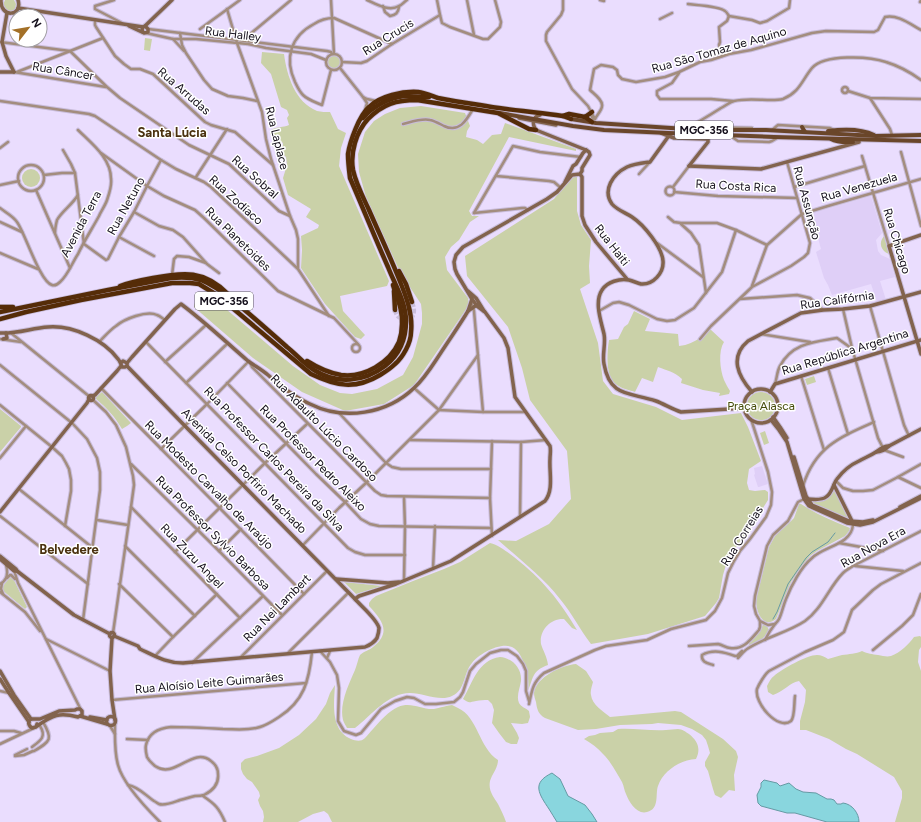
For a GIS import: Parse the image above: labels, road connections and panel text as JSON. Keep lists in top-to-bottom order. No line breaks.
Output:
{"streets":{"highway":["MGC-356"],"street":["Rua Halley","Rua Crucis","Rua São Tomaz de Aquino","Rua Câncer","Rua Arrudas","Rua Laplace","Rua Sobral","Rua Costa Rica","Rua Venezuela","Rua Zodíaco","Rua Assunção","Rua Netuno","Avenida Terra","Rua Planetoides","Rua Chicago","Rua Haiti","Rua Califórnia","Rua República Argentina","Rua Adaulto Lúcio Cardoso","Rua Professor Pedro Aleixo","Rua Professor Carlos Pereira da Silva","Avenida Celso Porfirio Machado","Rua Modesto Carvalho de Araújo","Rua Professor Sylvio Barbosa","Rua Correias","Rua Nova Era","Rua Zuzu Angel","Rua Nei Lambert","Rua Aloísio Leite Guimarães"]},"crossings":[["Rua Halley","Rua Crucis"],["Rua Halley","Rua Arrudas"],["Rua Halley","Rua Laplace"],["Rua Câncer","Rua Sobral"],["Rua Arrudas","Rua Laplace"],["Rua Laplace","Rua Sobral"],["Rua Laplace","Rua Zodíaco"],["Rua Costa Rica","Rua Assunção"],["Rua Venezuela","Rua Assunção"],["Rua Venezuela","Rua Chicago"],["Rua Zodíaco","Rua Netuno"],["Rua Zodíaco","Rua Planetoides"],["Rua Netuno","Avenida Terra"],["Rua Netuno","Rua Planetoides"],["Avenida Terra","Rua Planetoides"],["Rua Chicago","Rua Califórnia"],["Rua Chicago","Rua República Argentina"],["Rua Califórnia","Rua Correias"],["Avenida Celso Porfirio Machado","Rua Nei Lambert"],["Rua Modesto Carvalho de Araújo","Rua Nei Lambert"],["Rua Professor Sylvio Barbosa","Rua Nei Lambert"]],"districts":["Santa Lúcia","Belvedere"],"parks":["Praça Alasca"],"north":"top right"}
